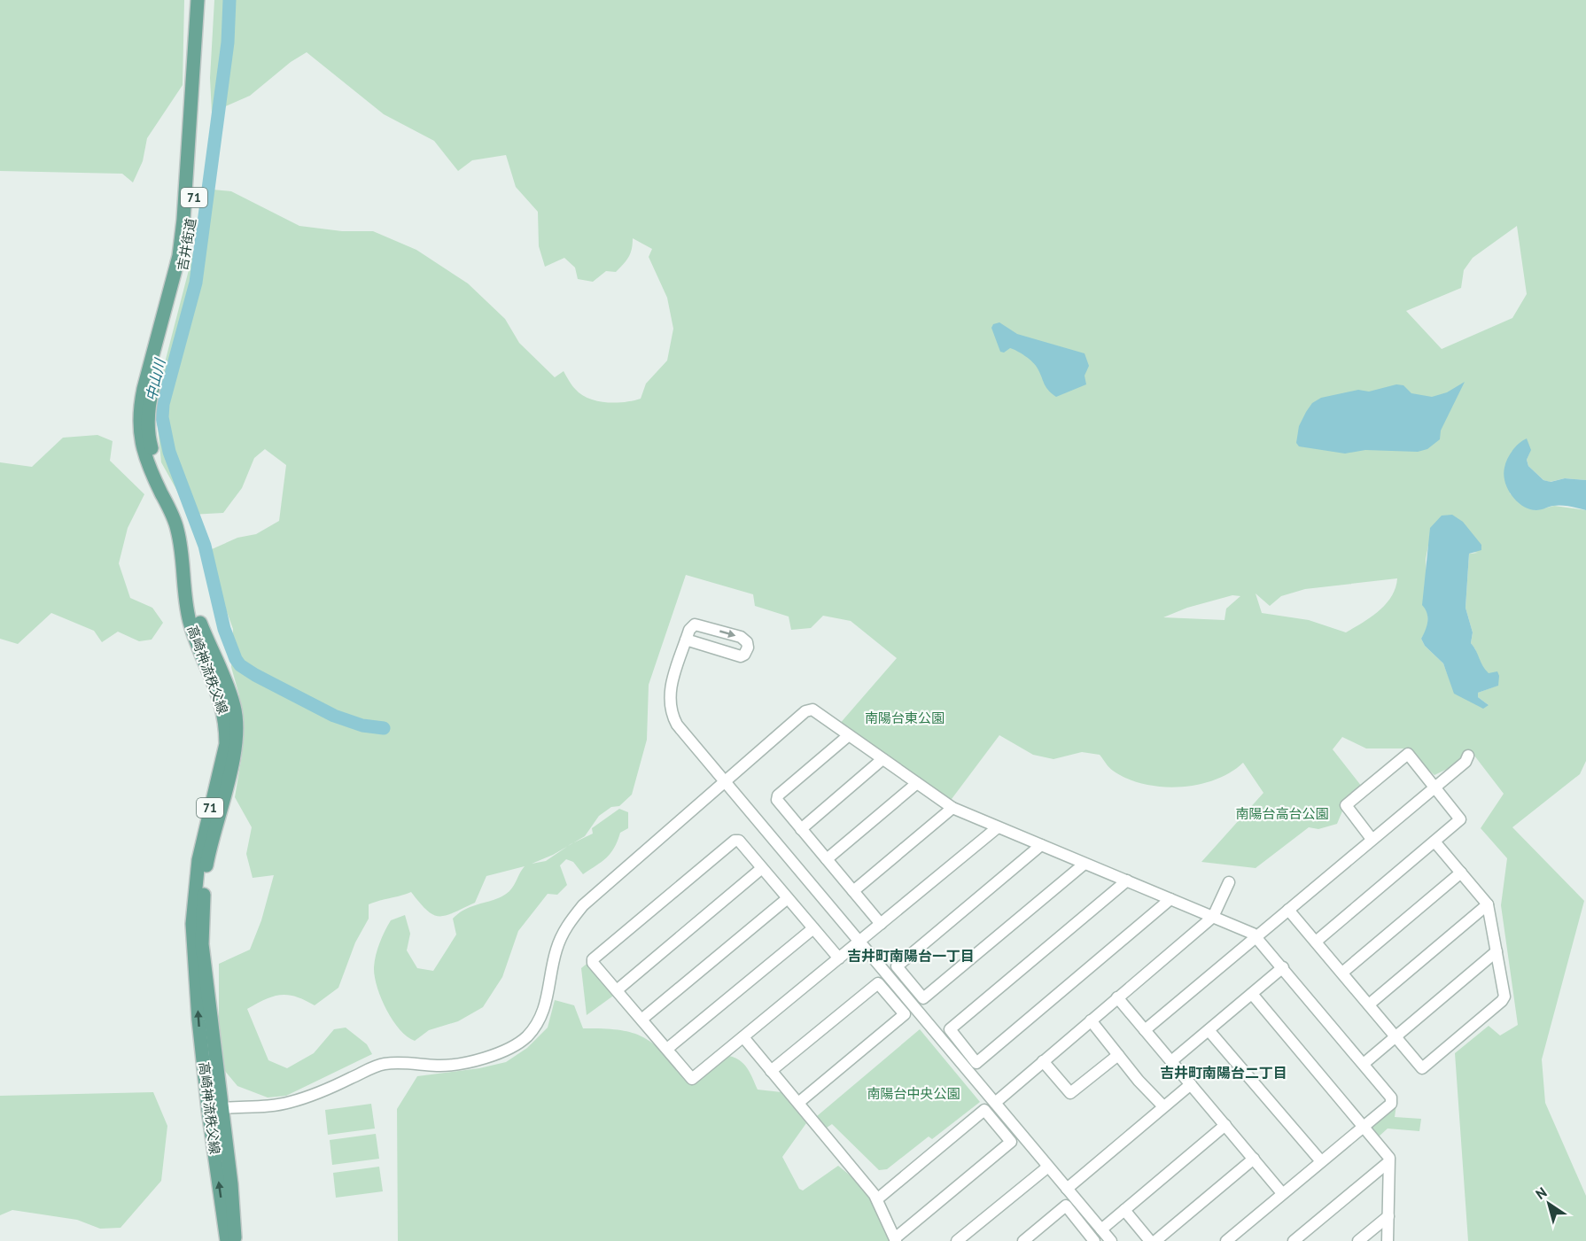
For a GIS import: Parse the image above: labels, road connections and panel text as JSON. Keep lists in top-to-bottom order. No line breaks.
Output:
{"streets":{"main road":["71","吉井街道","高崎神流秩父線"]},"crossings":[["吉井街道","高崎神流秩父線"]],"districts":["吉井町南陽台一丁目","吉井町南陽台二丁目"],"water":["中山川"],"parks":["南陽台東公園","南陽台高台公園","南陽台中央公園"],"north":"top left"}
